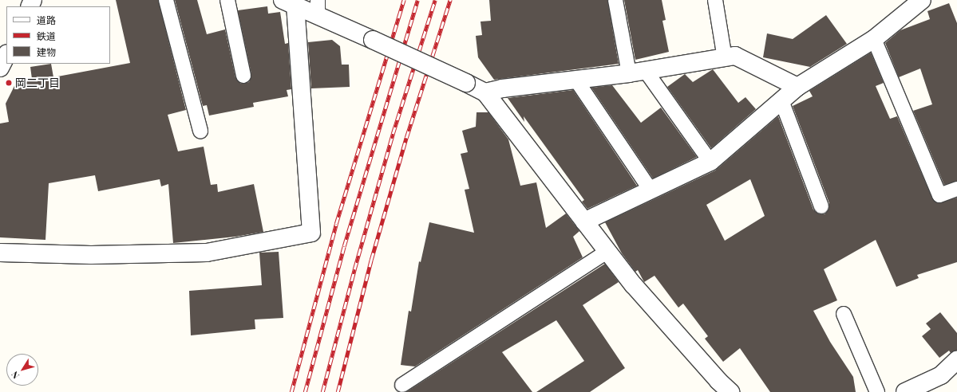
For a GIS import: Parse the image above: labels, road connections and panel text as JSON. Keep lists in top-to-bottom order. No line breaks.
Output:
{"places":["岡二丁目"],"legend":["道路","鉄道","建物"],"north":"bottom left"}
